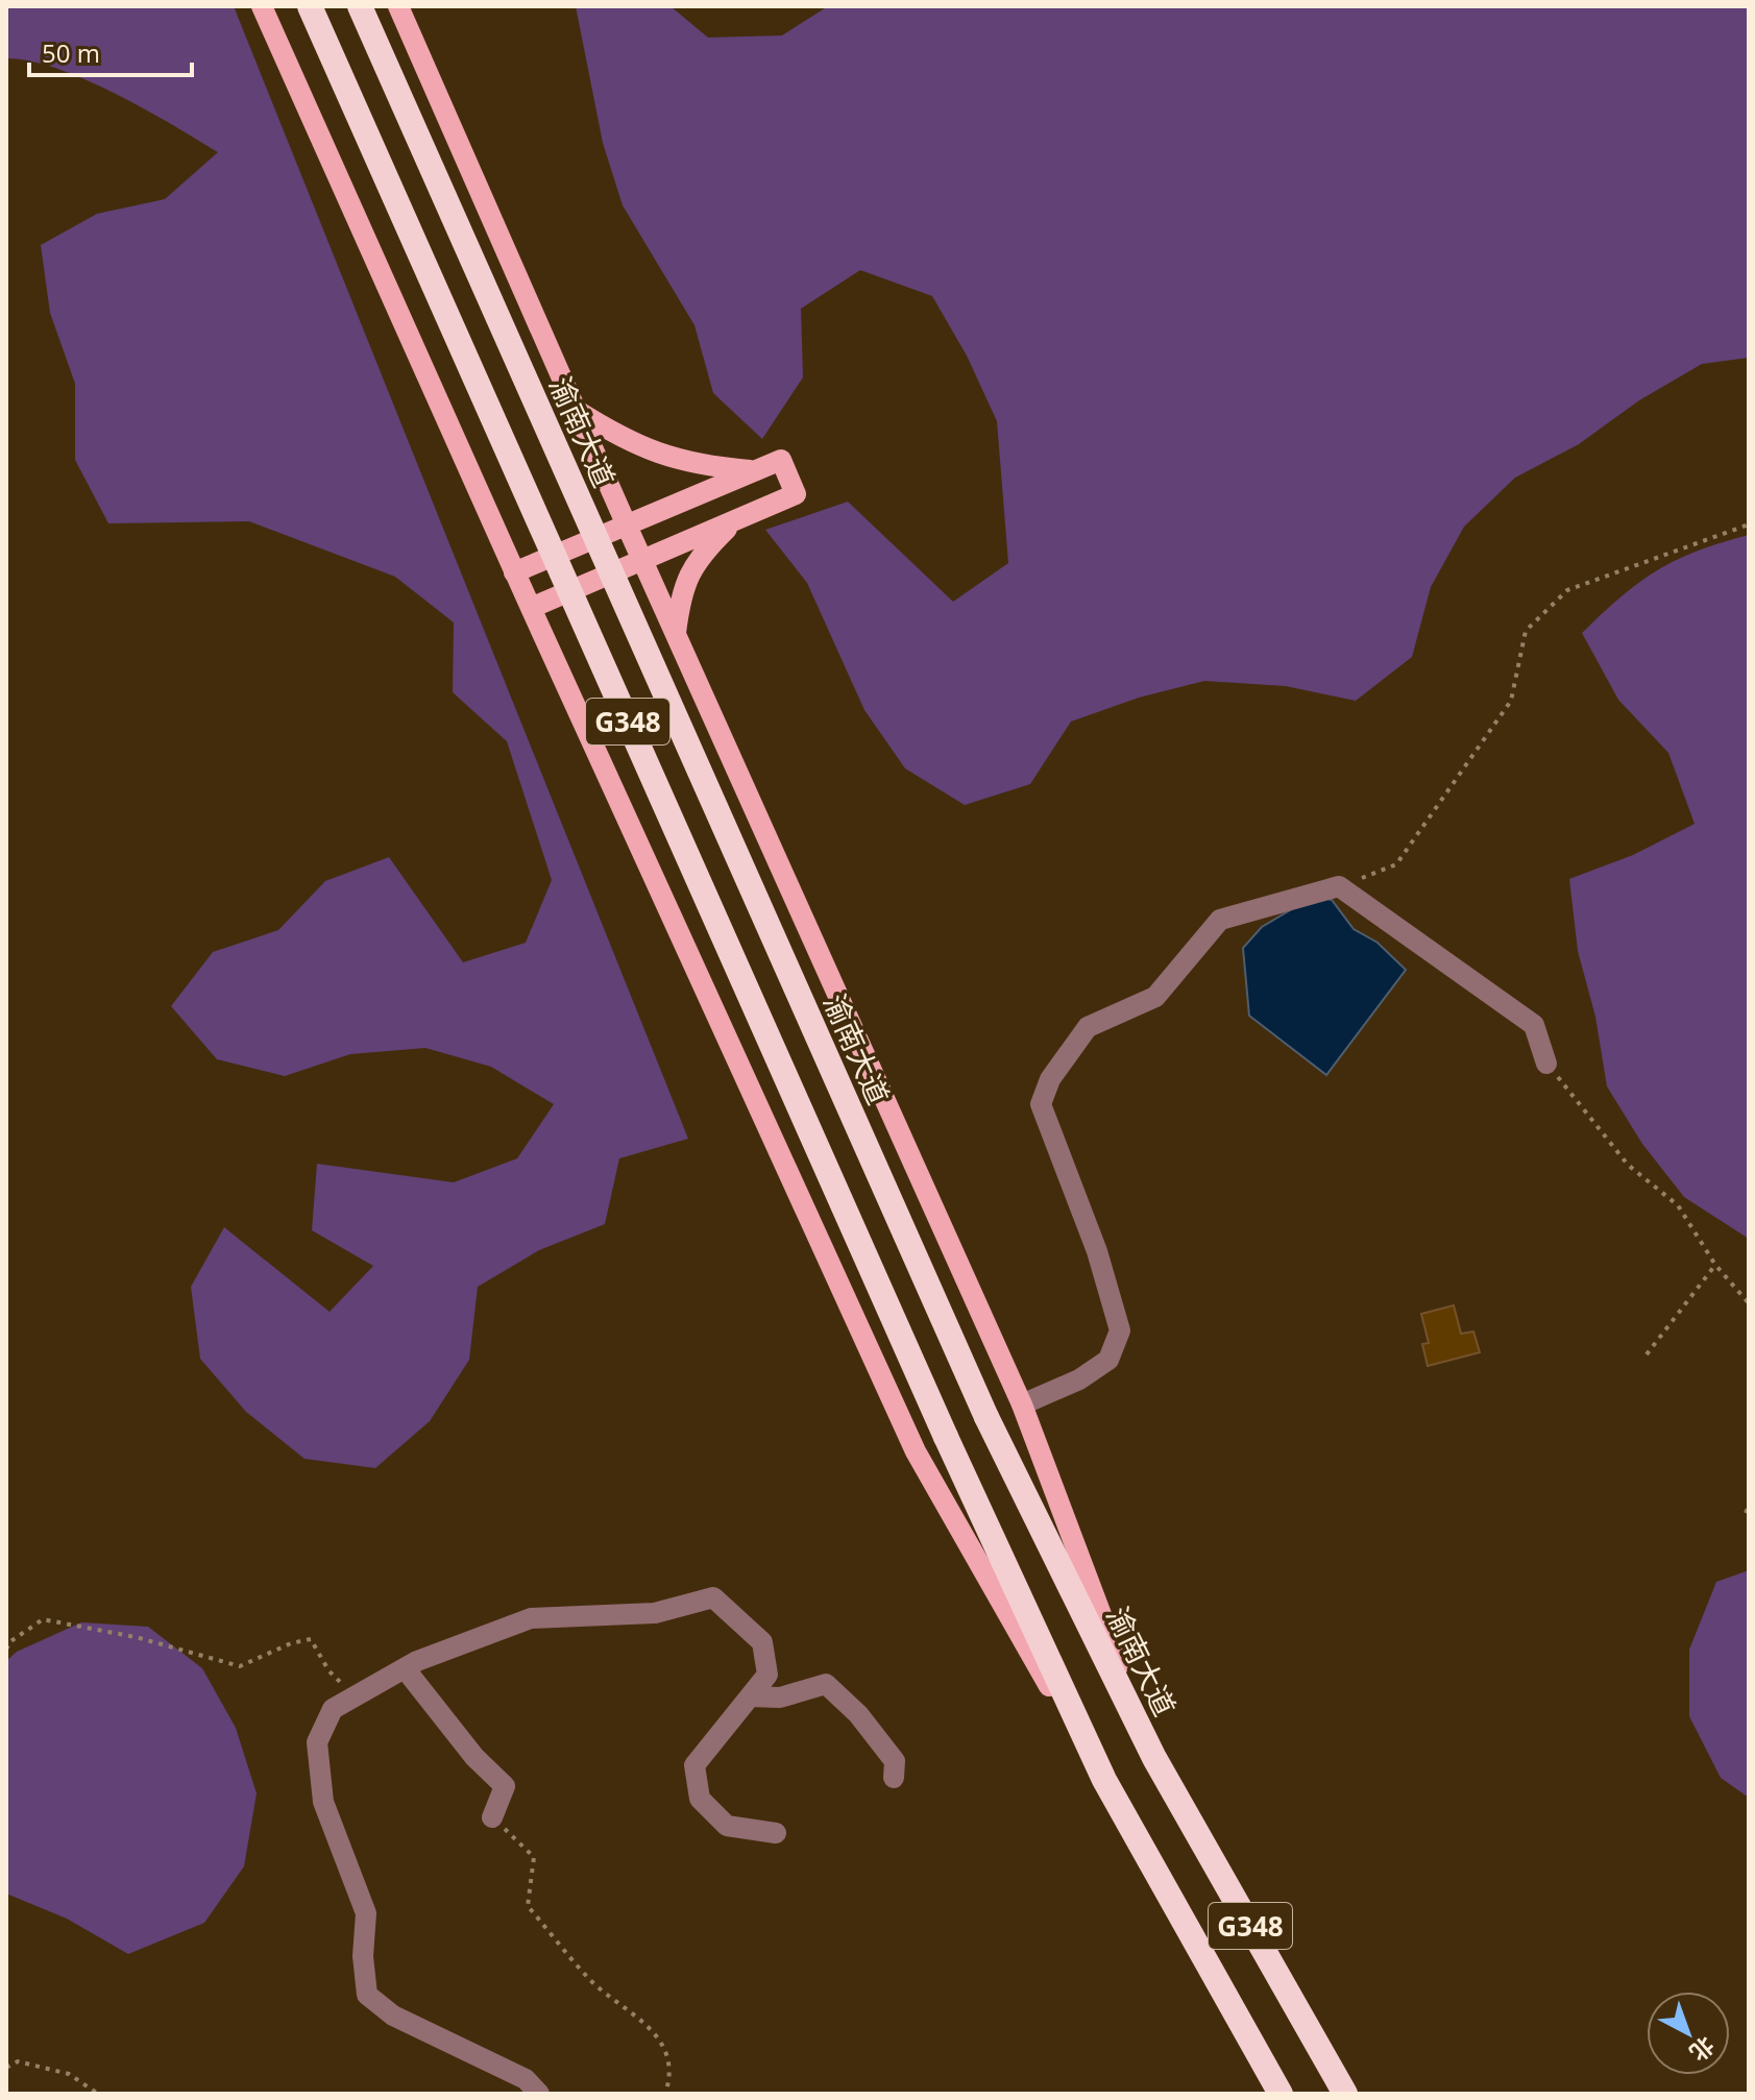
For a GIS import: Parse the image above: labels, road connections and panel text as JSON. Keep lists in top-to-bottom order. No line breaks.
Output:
{"streets":{"highway":["渝南大道","G348"]},"scale_bar":"50 m","north":"bottom right"}
